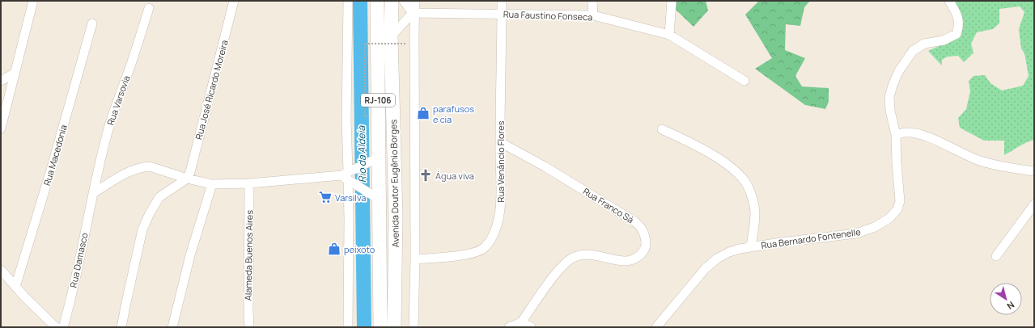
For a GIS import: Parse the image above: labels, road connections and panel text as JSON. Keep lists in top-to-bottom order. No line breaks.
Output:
{"streets":{"highway":["RJ-106","Avenida Doutor Eugênio Borges"],"street":["Rua Faustino Fonseca","Rua José Ricardo Moreira","Rua Varsovia","Rua Macedonia","Rua Venâncio Flores","Rua Franco Sá","Rua Bernardo Fontenelle","Alameda Buenos Aires","Rua Damasco"]},"crossings":[["Rua Faustino Fonseca","Rua Venâncio Flores"],["Rua Varsovia","Rua Damasco"],["Rua Venâncio Flores","Rua Franco Sá"]],"water":["Rio da Aldeia"],"places":{"shop":["parafusos e cia","peixoto"],"church":["Água viva"],"supermarket":["Varsilva"]},"north":"bottom right"}
